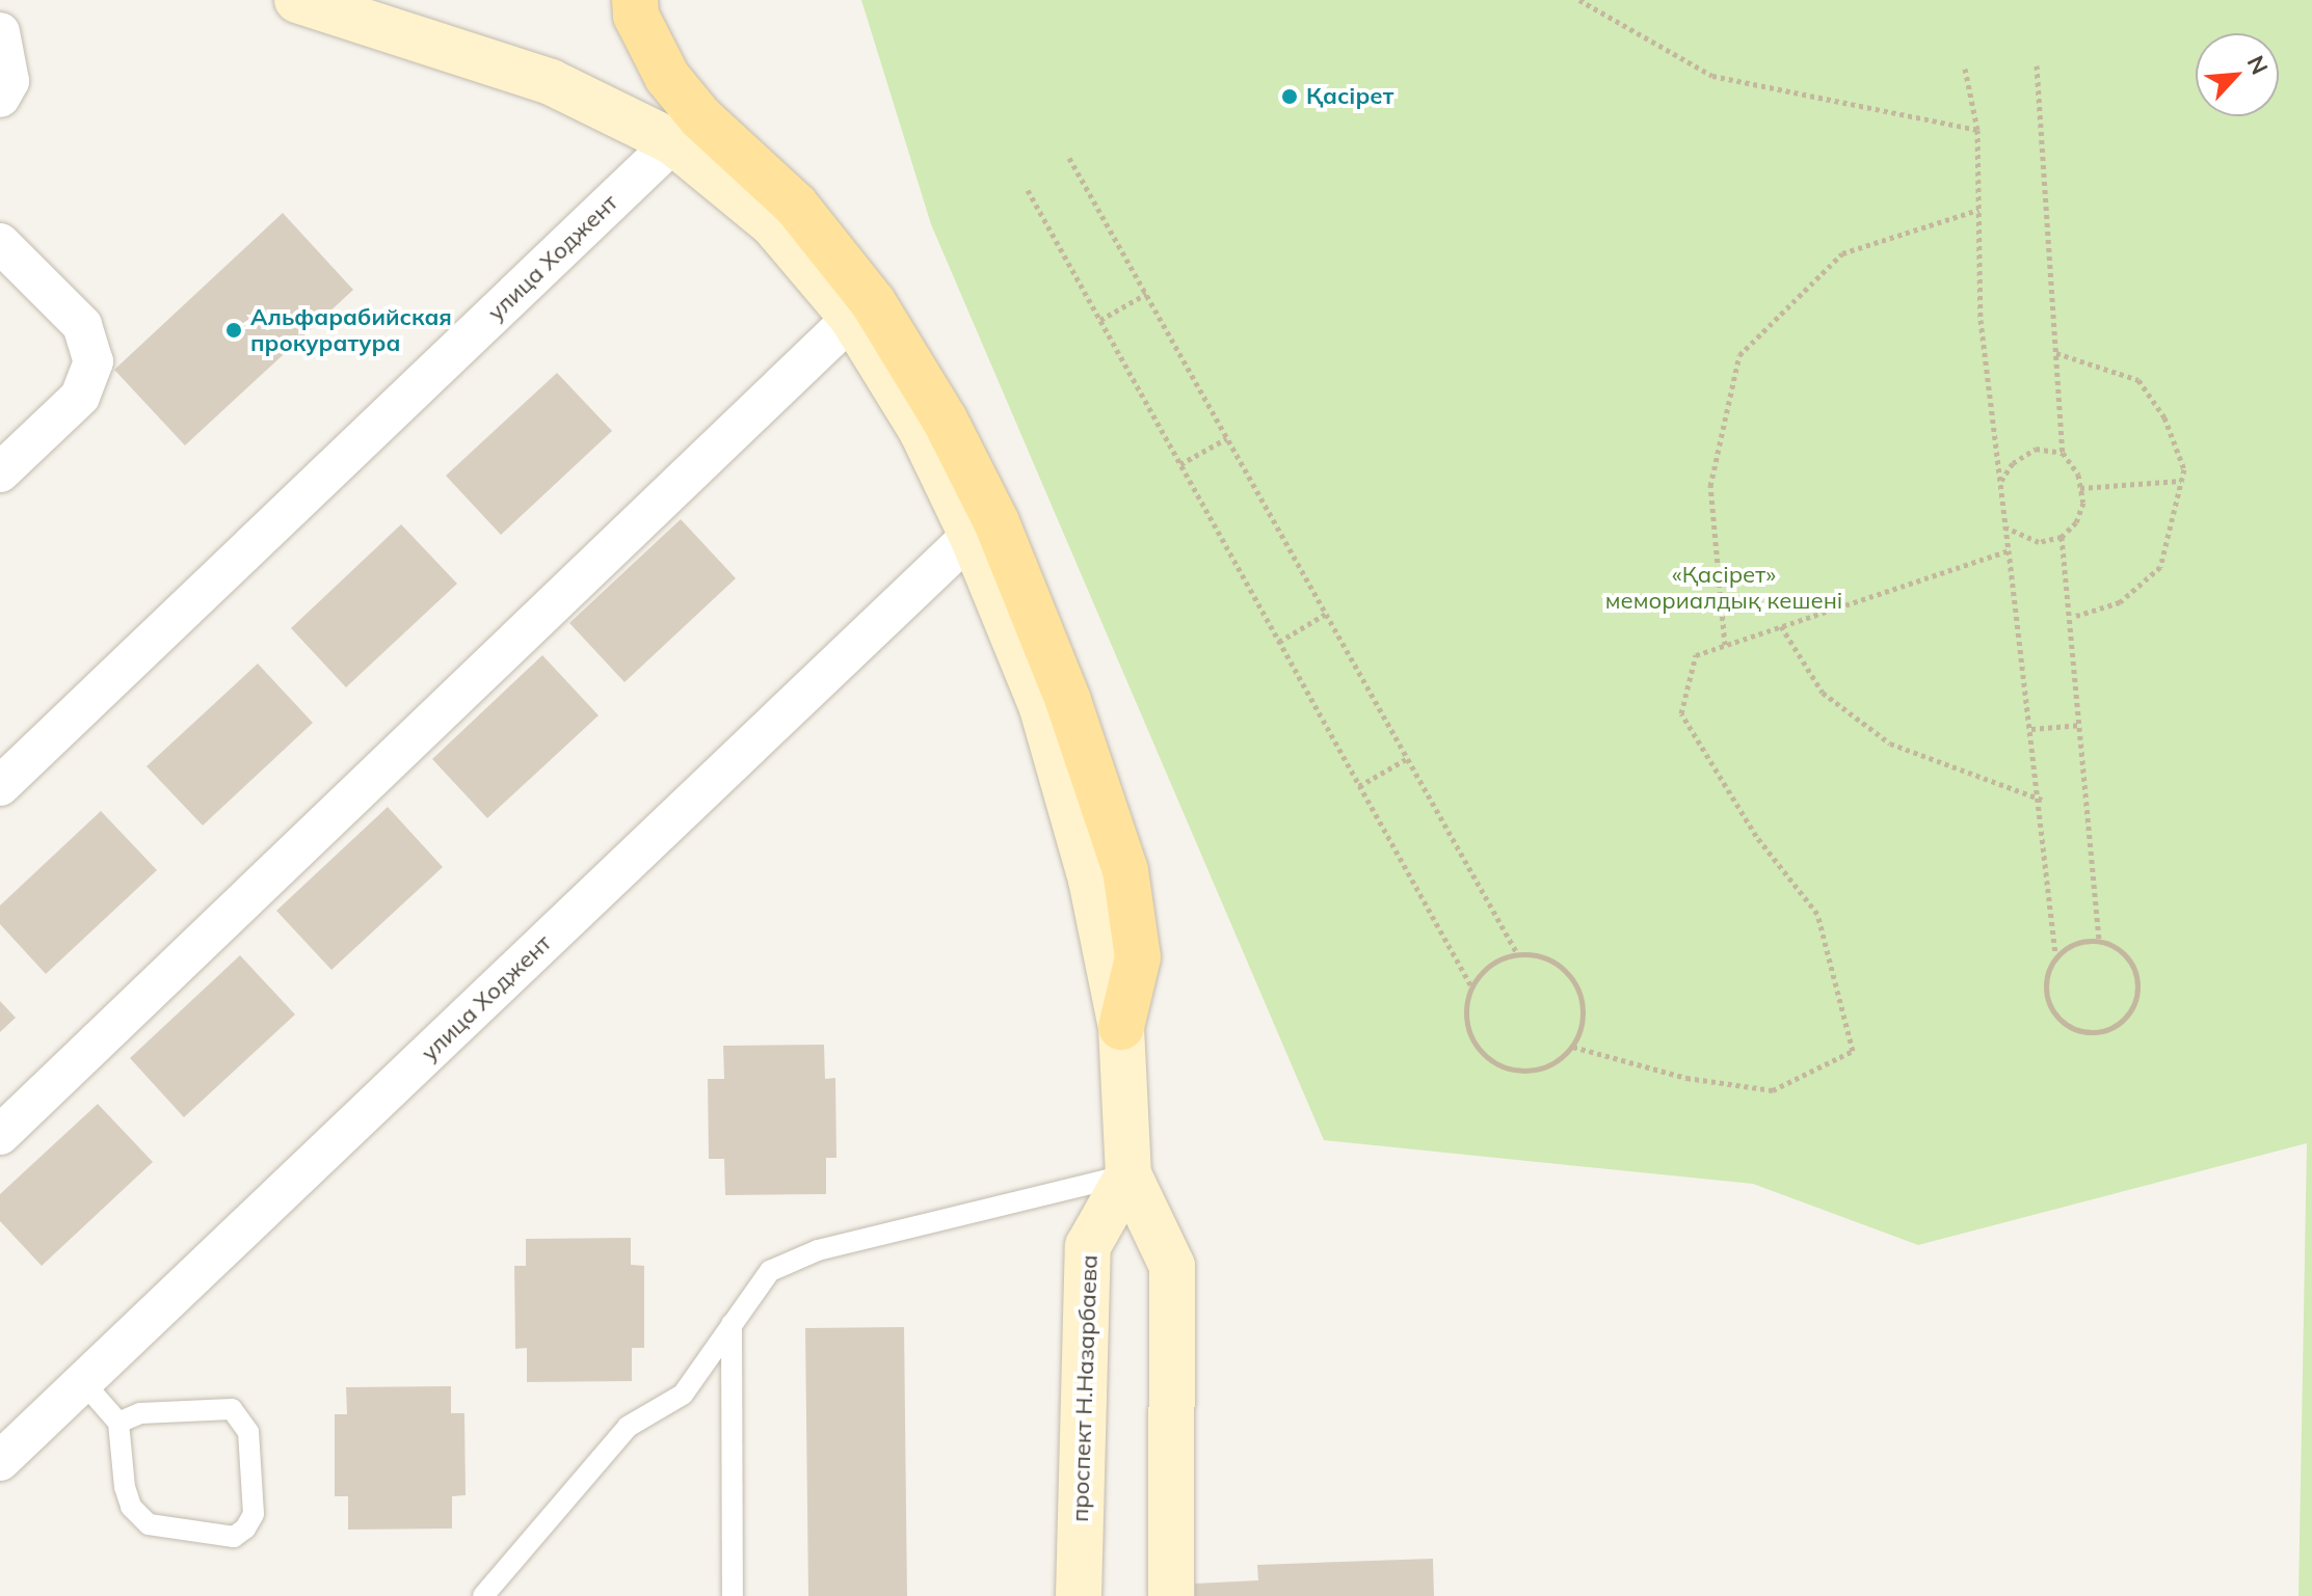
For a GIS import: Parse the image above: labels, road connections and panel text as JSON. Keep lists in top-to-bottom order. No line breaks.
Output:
{"streets":{"main road":["проспект Н.Назарбаева"],"street":["улица Ходжент"]},"parks":["«Қасірет» мемориалдық кешені"],"places":["Қасірет","Альфарабийская прокуратура"],"north":"top right"}
